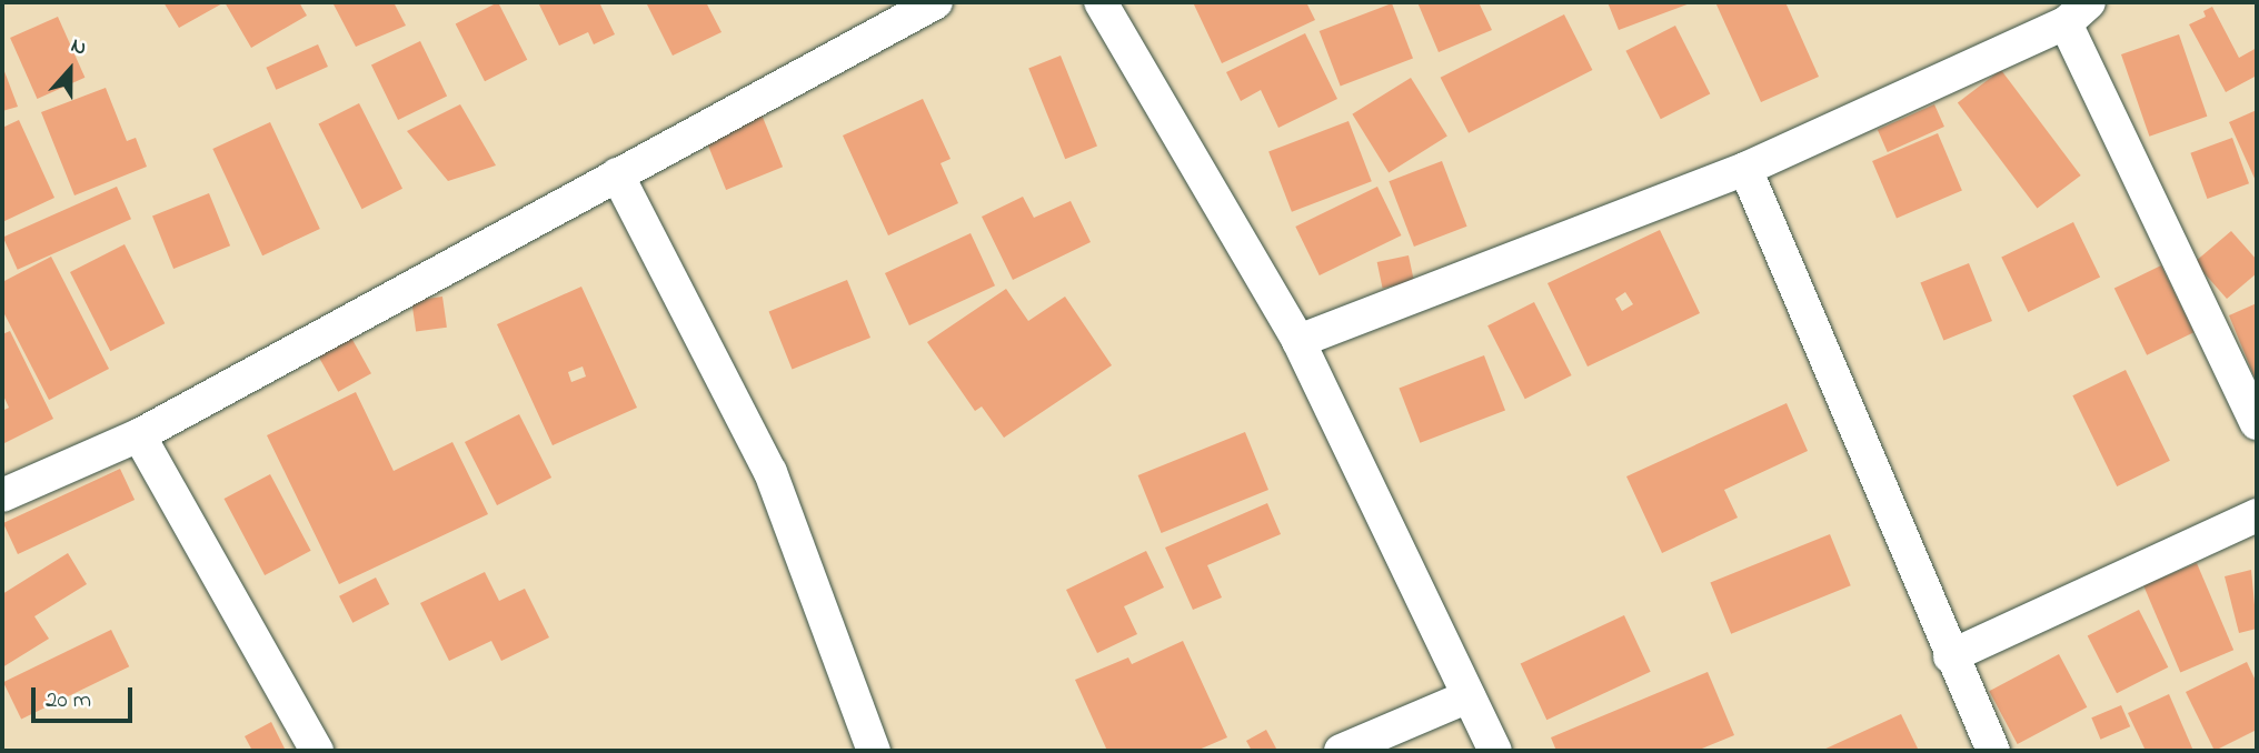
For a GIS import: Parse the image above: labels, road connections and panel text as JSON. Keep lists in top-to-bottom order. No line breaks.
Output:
{"scale_bar":"20 m","north":"top"}
